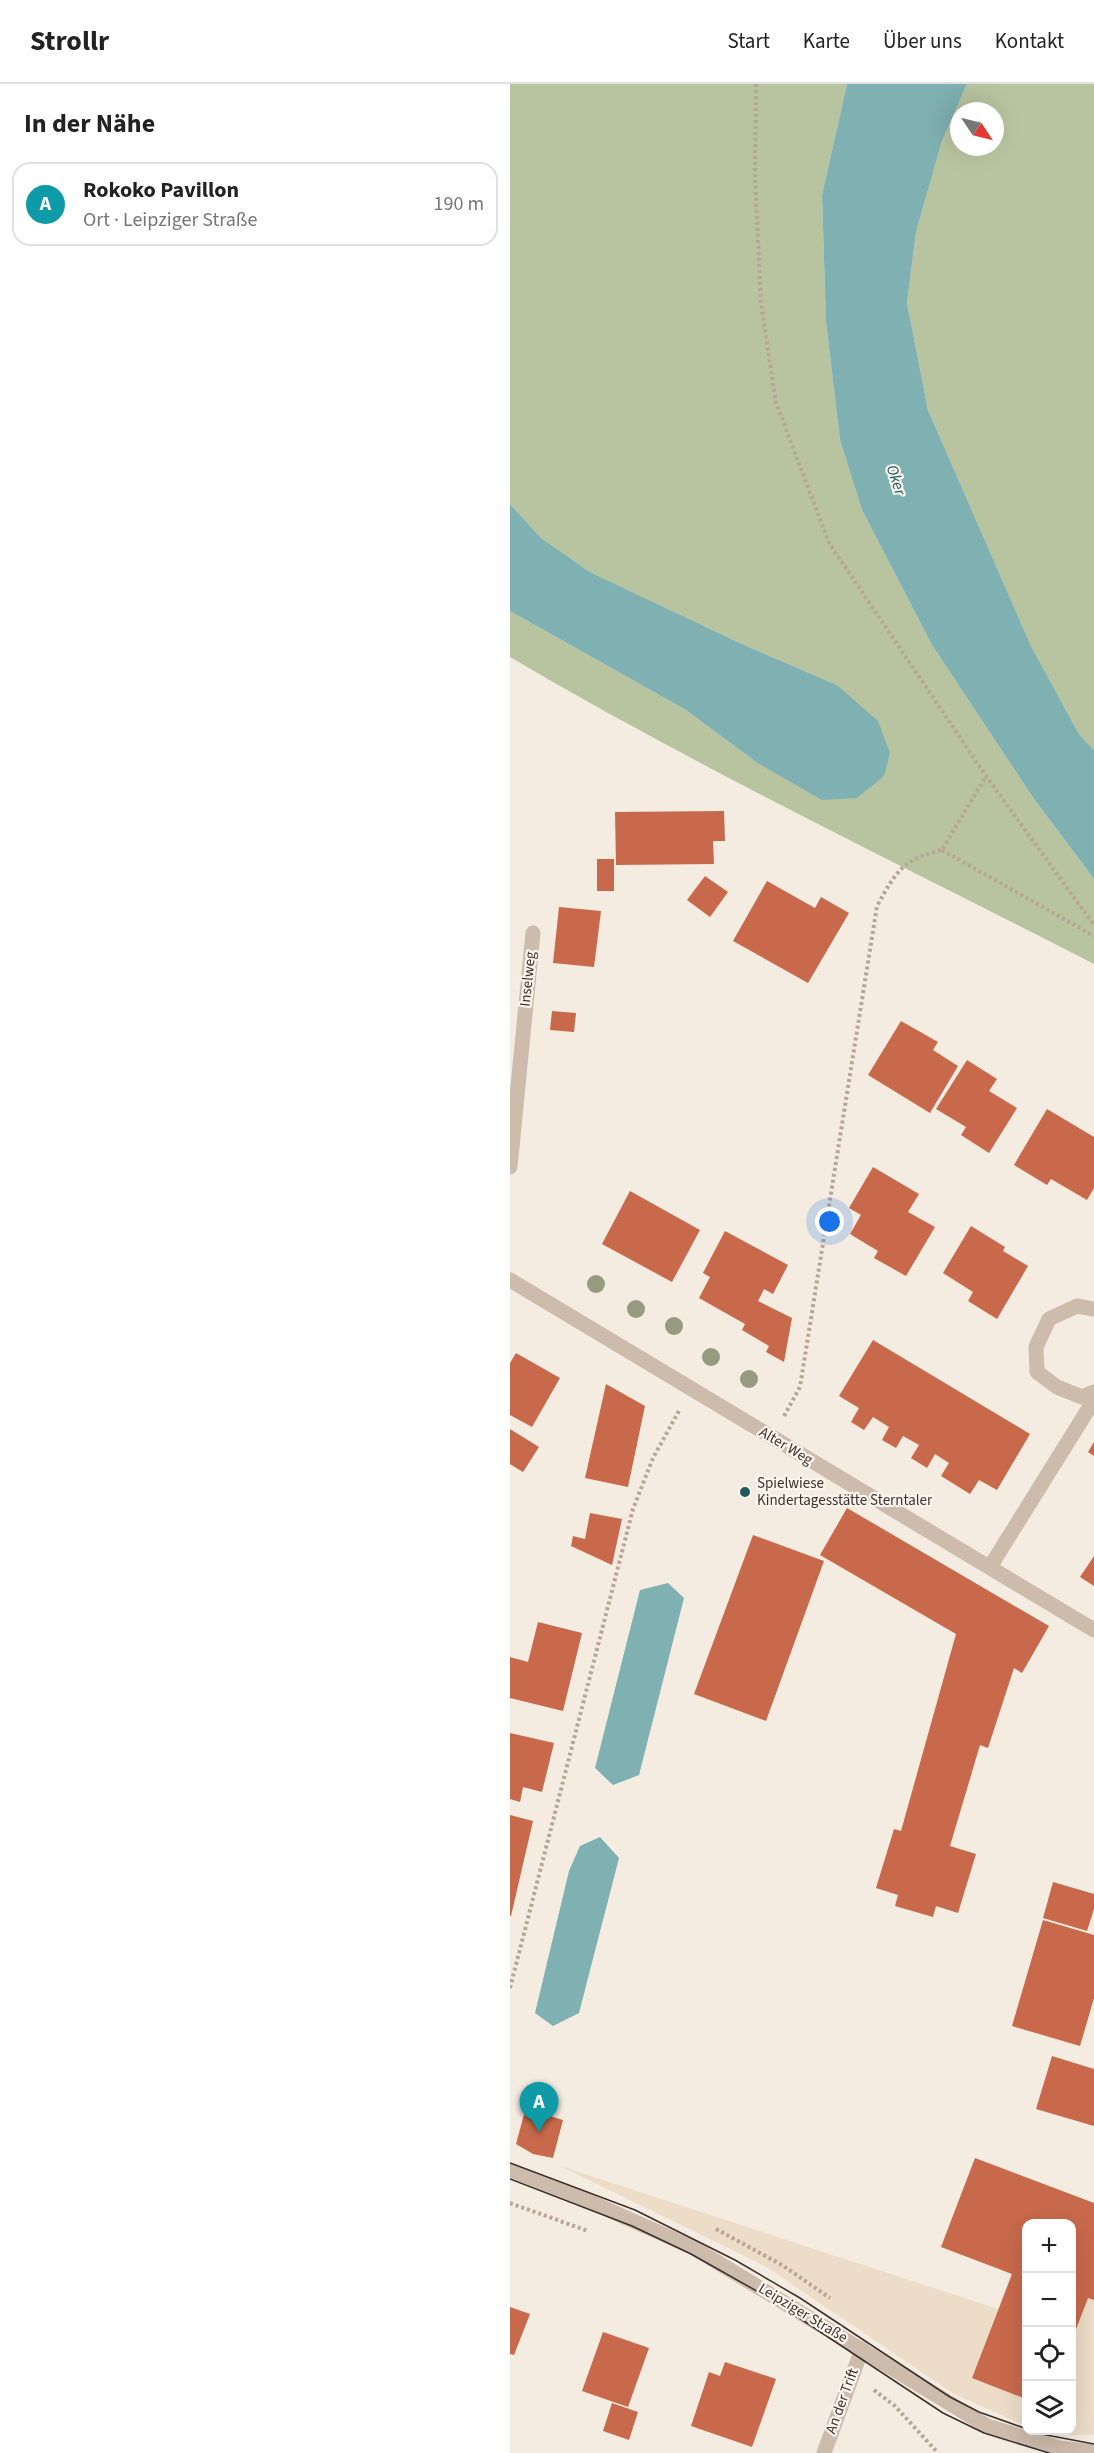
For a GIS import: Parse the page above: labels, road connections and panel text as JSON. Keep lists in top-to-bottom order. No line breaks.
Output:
{"streets":{"street":["Inselweg","Alter Weg","Leipziger Straße","An der Trift"]},"crossings":[["Leipziger Straße","An der Trift"]],"water":["Oker"],"places":["Spielwiese Kindertagesstätte Sterntaler"],"north":"bottom right","page":{"header":"Strollr","nav":["Start","Karte","Über uns","Kontakt"],"heading":"In der Nähe","list":[{"mark":"A","name":"Rokoko Pavillon","note":"Ort · Leipziger Straße","value":"190 m"}],"pins":"A","map_buttons":["+","−"]}}
